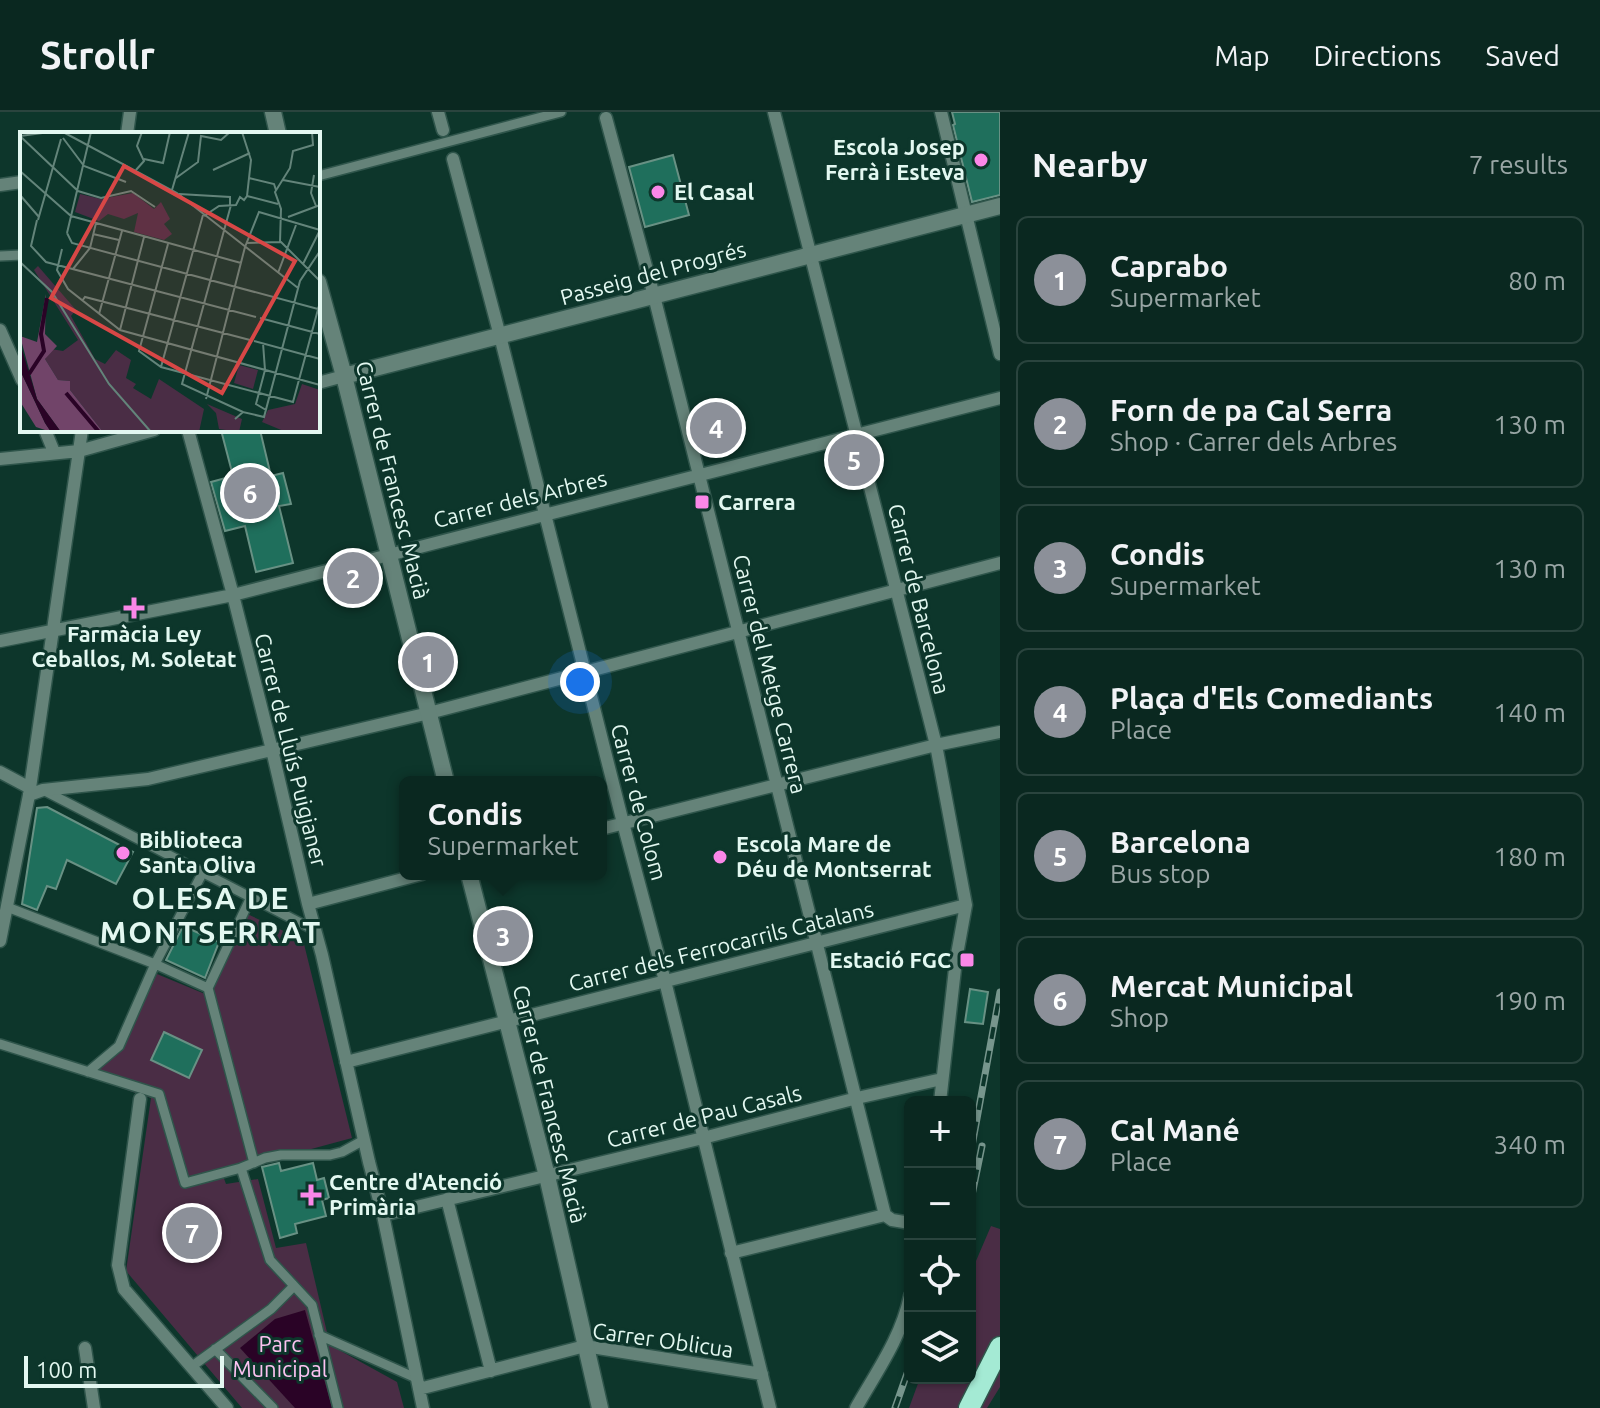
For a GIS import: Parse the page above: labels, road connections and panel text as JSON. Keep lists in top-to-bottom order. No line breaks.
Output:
{"streets":{"street":["Passeig del Progrés","Carrer de Francesc Macià","Carrer dels Arbres","Carrer de Barcelona","Carrer del Metge Carrera","Carrer de Lluís Puigjaner","Carrer de Colom","Carrer dels Ferrocarrils Catalans","Carrer de Pau Casals","Carrer Oblicua"]},"crossings":[["Passeig del Progrés","Carrer de Francesc Macià"],["Passeig del Progrés","Carrer de Barcelona"],["Passeig del Progrés","Carrer del Metge Carrera"],["Passeig del Progrés","Carrer de Colom"],["Carrer de Francesc Macià","Carrer dels Arbres"],["Carrer de Francesc Macià","Carrer dels Ferrocarrils Catalans"],["Carrer de Francesc Macià","Carrer de Pau Casals"],["Carrer de Francesc Macià","Carrer Oblicua"],["Carrer dels Arbres","Carrer de Barcelona"],["Carrer dels Arbres","Carrer del Metge Carrera"],["Carrer dels Arbres","Carrer de Lluís Puigjaner"],["Carrer dels Arbres","Carrer de Colom"],["Carrer de Barcelona","Carrer dels Ferrocarrils Catalans"],["Carrer de Barcelona","Carrer de Pau Casals"],["Carrer del Metge Carrera","Carrer dels Ferrocarrils Catalans"],["Carrer del Metge Carrera","Carrer de Pau Casals"],["Carrer de Lluís Puigjaner","Carrer dels Ferrocarrils Catalans"],["Carrer de Lluís Puigjaner","Carrer de Pau Casals"],["Carrer de Lluís Puigjaner","Carrer Oblicua"],["Carrer de Colom","Carrer dels Ferrocarrils Catalans"],["Carrer de Colom","Carrer de Pau Casals"],["Carrer de Colom","Carrer Oblicua"]],"districts":["OLESA DE MONTSERRAT"],"parks":["Parc Municipal"],"places":{"other":["Escola Josep Ferrà i Esteva","El Casal","Biblioteca Santa Oliva","Escola Mare de Déu de Montserrat"],"transit":["Carrera","Estació FGC"],"health":["Farmàcia Ley Ceballos, M. Soletat","Centre d'Atenció Primària"]},"scale_bar":"100 m","page":{"header":"Strollr","nav":["Map","Directions","Saved"],"heading":["Nearby","7 results"],"list":[{"mark":"1","name":"Caprabo","note":"Supermarket","value":"80 m"},{"mark":"2","name":"Forn de pa Cal Serra","note":"Shop · Carrer dels Arbres","value":"130 m"},{"mark":"3","name":"Condis","note":"Supermarket","value":"130 m"},{"mark":"4","name":"Plaça d'Els Comediants","note":"Place","value":"140 m"},{"mark":"5","name":"Barcelona","note":"Bus stop","value":"180 m"},{"mark":"6","name":"Mercat Municipal","note":"Shop","value":"190 m"},{"mark":"7","name":"Cal Mané","note":"Place","value":"340 m"}],"pins":["4","5","6","2","1","3","7"],"popup":["Condis","Supermarket"],"map_buttons":["+","−"],"scale":"100 m"}}
